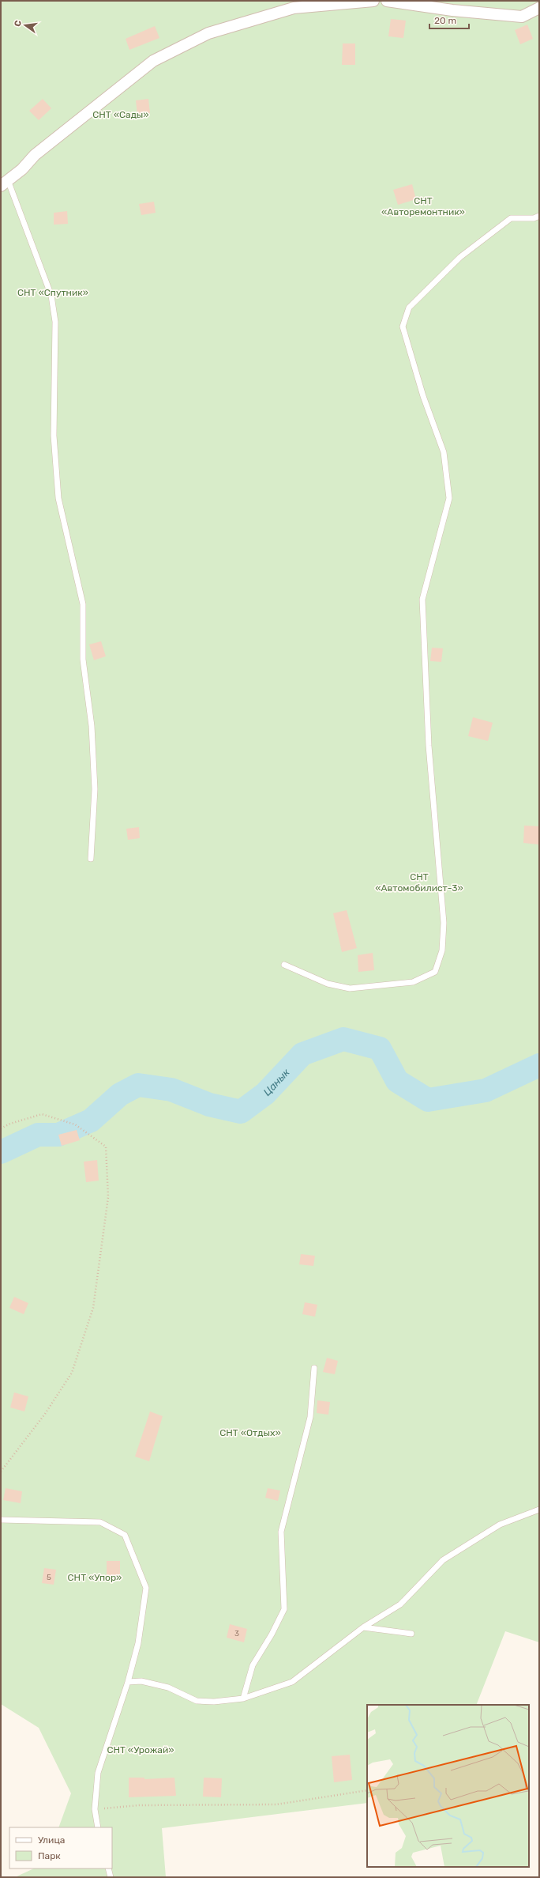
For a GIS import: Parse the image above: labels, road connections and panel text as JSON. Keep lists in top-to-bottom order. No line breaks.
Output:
{"water":["Цанык"],"parks":["СНТ «Сады»","СНТ «Авторемонтник»","СНТ «Спутник»","СНТ «Автомобилист-3»","СНТ «Отдых»","СНТ «Упор»","СНТ «Урожай»"],"house_numbers":["5","3"],"legend":["Улица","Парк"],"scale_bar":"20 m","north":"left"}
